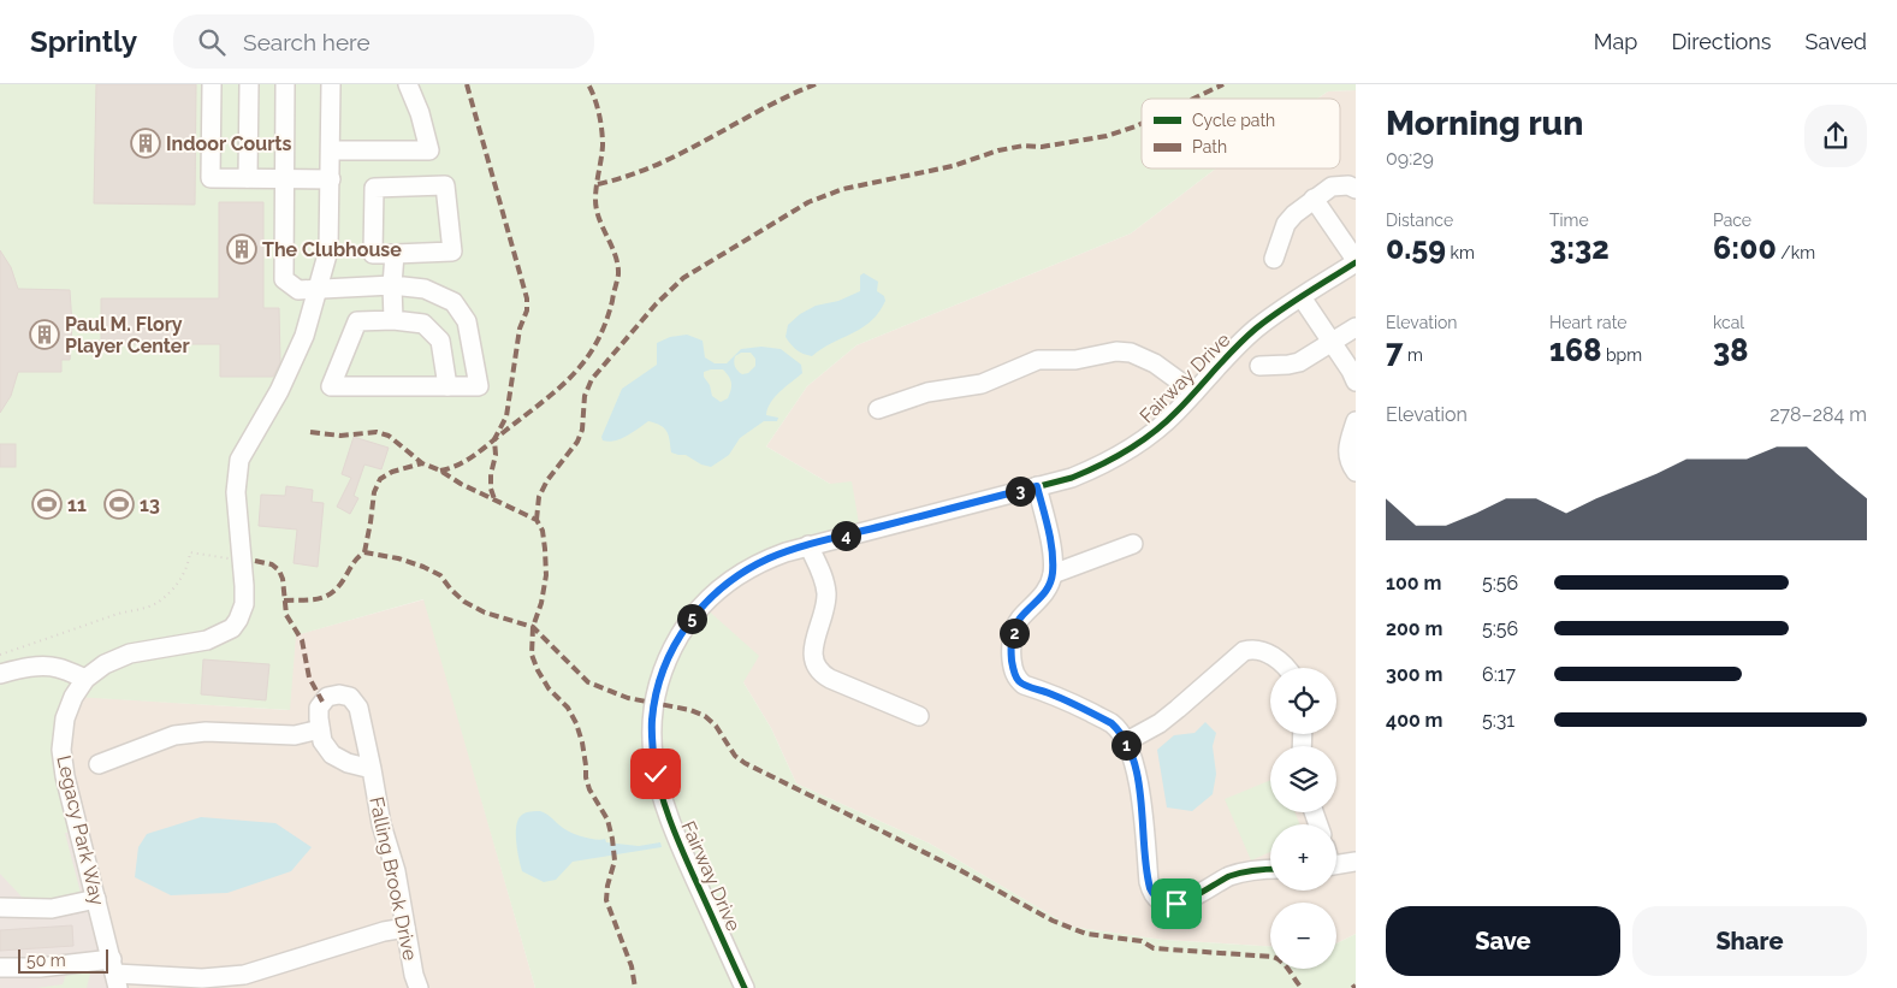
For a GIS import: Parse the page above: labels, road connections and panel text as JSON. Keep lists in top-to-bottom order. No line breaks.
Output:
{"streets":{"street":["Fairway Drive","Legacy Park Way","Falling Brook Drive"]},"places":{"building":["Indoor Courts","The Clubhouse","Paul M. Flory Player Center"],"sports":["11","13"]},"legend":["Cycle path","Path"],"scale_bar":"50 m","page":{"header":"Sprintly","search":"Search here","nav":["Map","Directions","Saved"],"heading":["Morning run","09:29"],"stats":[["Distance","0.59 km"],["Time","3:32"],["Pace","6:00 /km"],["Elevation","7 m"],["Heart rate","168 bpm"],["kcal","38"]],"chart":["Elevation","278–284 m"],"pins":["3","4","5","2","1"],"list":[{"name":"100 m","note":"5:56"},{"name":"200 m","note":"5:56"},{"name":"300 m","note":"6:17"},{"name":"400 m","note":"5:31"}],"map_buttons":["+","−"],"buttons":["Save","Share"],"scale":"50 m"}}
